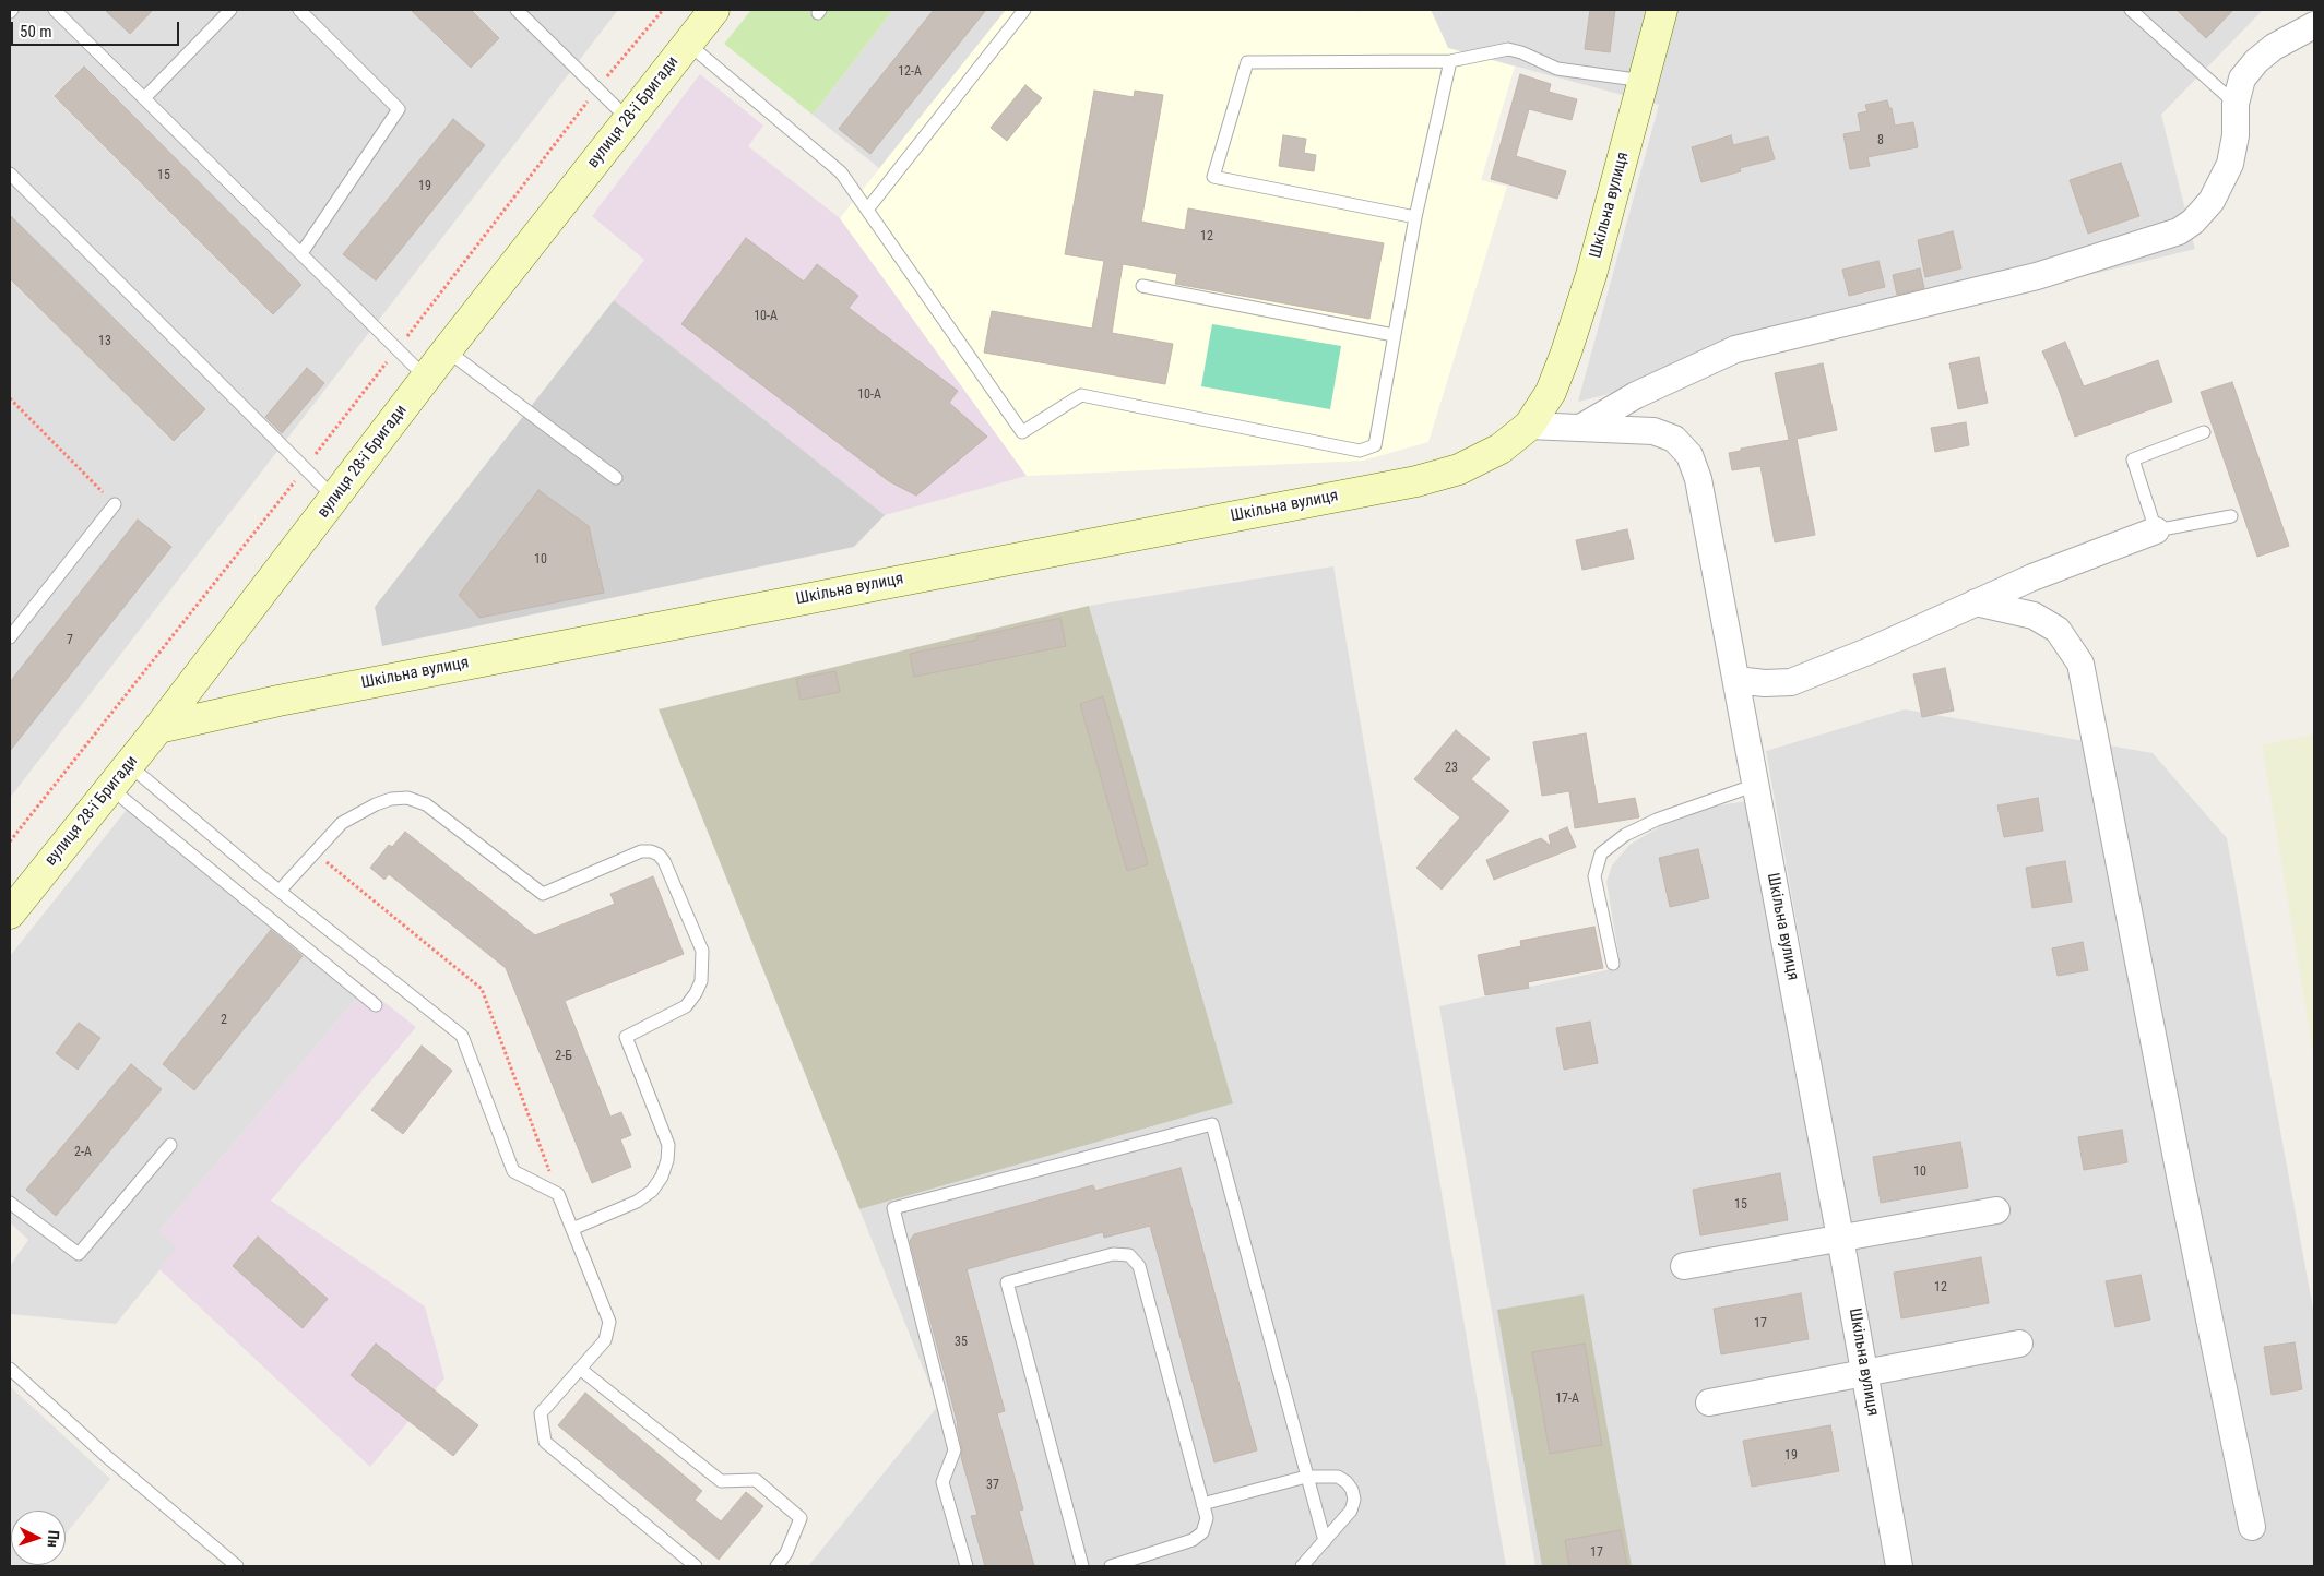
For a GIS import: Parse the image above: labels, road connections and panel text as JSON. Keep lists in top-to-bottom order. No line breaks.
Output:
{"streets":{"street":["вулиця 28-ї Бригади","Шкільна вулиця"]},"crossings":[["вулиця 28-ї Бригади","Шкільна вулиця"]],"house_numbers":["12-А","8","15","19","12","10-А","13","10-А","10","7","23","2","2-Б","2-А","10","15","12","17","35","17-А","19","37","17"],"scale_bar":"50 m","north":"right"}
